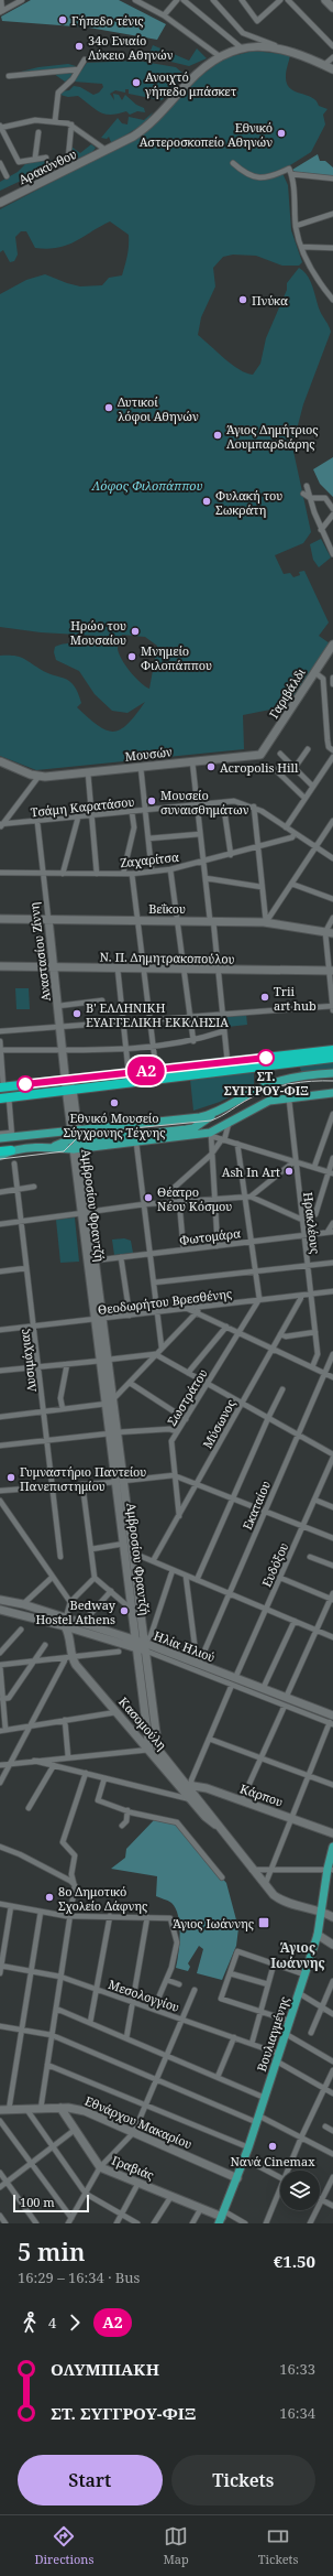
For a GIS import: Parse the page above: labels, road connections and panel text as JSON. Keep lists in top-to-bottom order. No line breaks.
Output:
{"streets":{"main road":["Αρακύνθου","Γαριβάλδι","Μουσών","Βεΐκου","Αναστασίου Ζίννη","Ν. Π. Δημητρακοπούλου","Αμβροσίου Φραντζή","Ηλία Ηλιού","Κασομούλη","Κάρπου","Βουλιαγμένης","Εθνάρχου Μακαρίου","Γραβιάς"],"street":["Τσάμη Καρατάσου","Ζαχαρίτσα","Ηρακλέους","Φωτομάρα","Θεοδωρήτου Βρεσθένης","Λυσιμάχιας","Σωστράτου","Μύσωνος","Εκαταίου","Ευδόξου","Μεσολογγίου"]},"crossings":[["Γαριβάλδι","Μουσών"],["Τσάμη Καρατάσου","Ζαχαρίτσα"],["Τσάμη Καρατάσου","Αναστασίου Ζίννη"],["Ζαχαρίτσα","Αναστασίου Ζίννη"],["Βεΐκου","Αναστασίου Ζίννη"],["Αναστασίου Ζίννη","Ν. Π. Δημητρακοπούλου"],["Αναστασίου Ζίννη","Αμβροσίου Φραντζή"],["Αμβροσίου Φραντζή","Φωτομάρα"],["Αμβροσίου Φραντζή","Θεοδωρήτου Βρεσθένης"],["Αμβροσίου Φραντζή","Ηλία Ηλιού"],["Αμβροσίου Φραντζή","Κασομούλη"],["Ηρακλέους","Φωτομάρα"],["Ηρακλέους","Θεοδωρήτου Βρεσθένης"],["Θεοδωρήτου Βρεσθένης","Λυσιμάχιας"],["Θεοδωρήτου Βρεσθένης","Σωστράτου"],["Θεοδωρήτου Βρεσθένης","Μύσωνος"],["Σωστράτου","Μύσωνος"],["Εκαταίου","Ηλία Ηλιού"],["Ευδόξου","Ηλία Ηλιού"],["Ευδόξου","Κασομούλη"],["Ευδόξου","Κάρπου"],["Κασομούλη","Κάρπου"],["Κασομούλη","Βουλιαγμένης"],["Μεσολογγίου","Βουλιαγμένης"],["Βουλιαγμένης","Εθνάρχου Μακαρίου"],["Βουλιαγμένης","Γραβιάς"],["Εθνάρχου Μακαρίου","Γραβιάς"]],"districts":["Άγιος Ιωάννης"],"parks":["Λόφος Φιλοπάππου"],"places":{"other":["Γήπεδο τένις","34ο Ενιαίο Λύκειο Αθηνών","Ανοιχτό γήπεδο μπάσκετ","Εθνικό Αστεροσκοπείο Αθηνών","Πνύκα","Δυτικοί λόφοι Αθηνών","Άγιος Δημήτριος Λουμπαρδιάρης","Φυλακή του Σωκράτη","Ηρώο του Μουσαίου","Μνημείο Φιλοπάππου","Acropolis Hill","Μουσείο συναισθημάτων","Trii art hub","Β' ΕΛΛΗΝΙΚΗ ΕΥΑΓΓΕΛΙΚΗ ΕΚΚΛΗΣΙΑ","ΣΤ. ΣΥΓΓΡΟΥ-ΦΙΞ","Εθνικό Μουσείο Σύγχρονης Τέχνης","Ash In Art","Θέατρο Νέου Κόσμου","Γυμναστήριο Παντείου Πανεπιστημίου","Bedway Hostel Athens","8ο Δημοτικό Σχολείο Δάφνης","Νανά Cinemax"],"transit":["Άγιος Ιωάννης"]},"lines":["bus line Α2"],"scale_bar":"100 m","page":{"on_map":"Α2","scale":"100 m","heading":["5 min","16:29 – 16:34 · Bus","€1.50"],"legs":["4","Α2"],"list":[{"name":"ΟΛΥΜΠΙΑΚΗ","value":"16:33"},{"name":"ΣΤ. ΣΥΓΓΡΟΥ-ΦΙΞ","value":"16:34"}],"buttons":["Start","Tickets"],"tabs":["Directions","Map","Tickets"]}}
